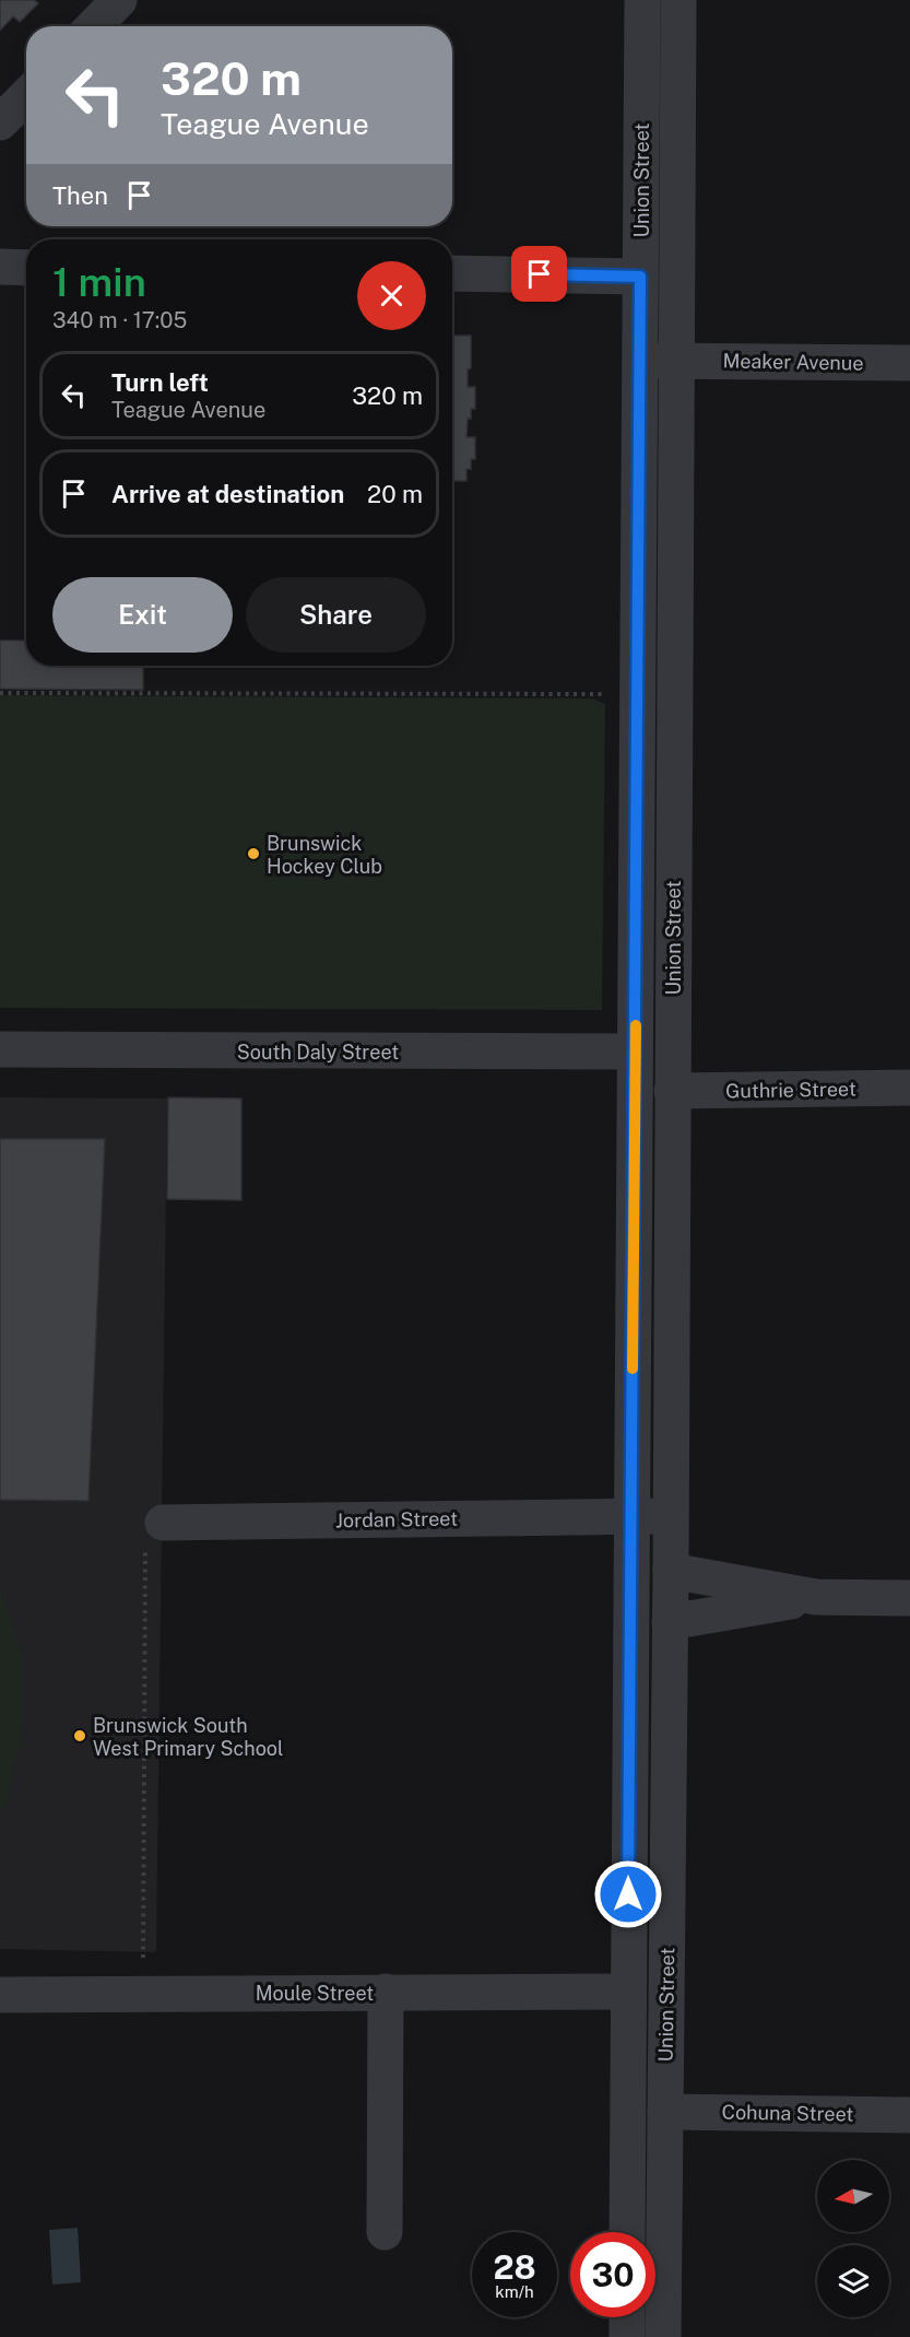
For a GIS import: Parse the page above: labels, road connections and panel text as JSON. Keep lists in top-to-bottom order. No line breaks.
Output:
{"streets":{"street":["Union Street","Meaker Avenue","South Daly Street","Guthrie Street","Jordan Street","Moule Street","Cohuna Street"]},"crossings":[["Union Street","Meaker Avenue"],["Union Street","South Daly Street"],["Union Street","Guthrie Street"],["Union Street","Jordan Street"],["Union Street","Moule Street"],["Union Street","Cohuna Street"]],"places":["Brunswick Hockey Club","Brunswick South West Primary School"],"north":"left","page":{"turn":["320 m","Teague Avenue"],"then":"Then","heading":["1 min","340 m · 17:05"],"list":[{"name":"Turn left","note":"Teague Avenue","value":"320 m"},{"name":"Arrive at destination","value":"20 m"}],"buttons":["Exit","Share"],"speed":"28 km/h","limit":"30"}}
